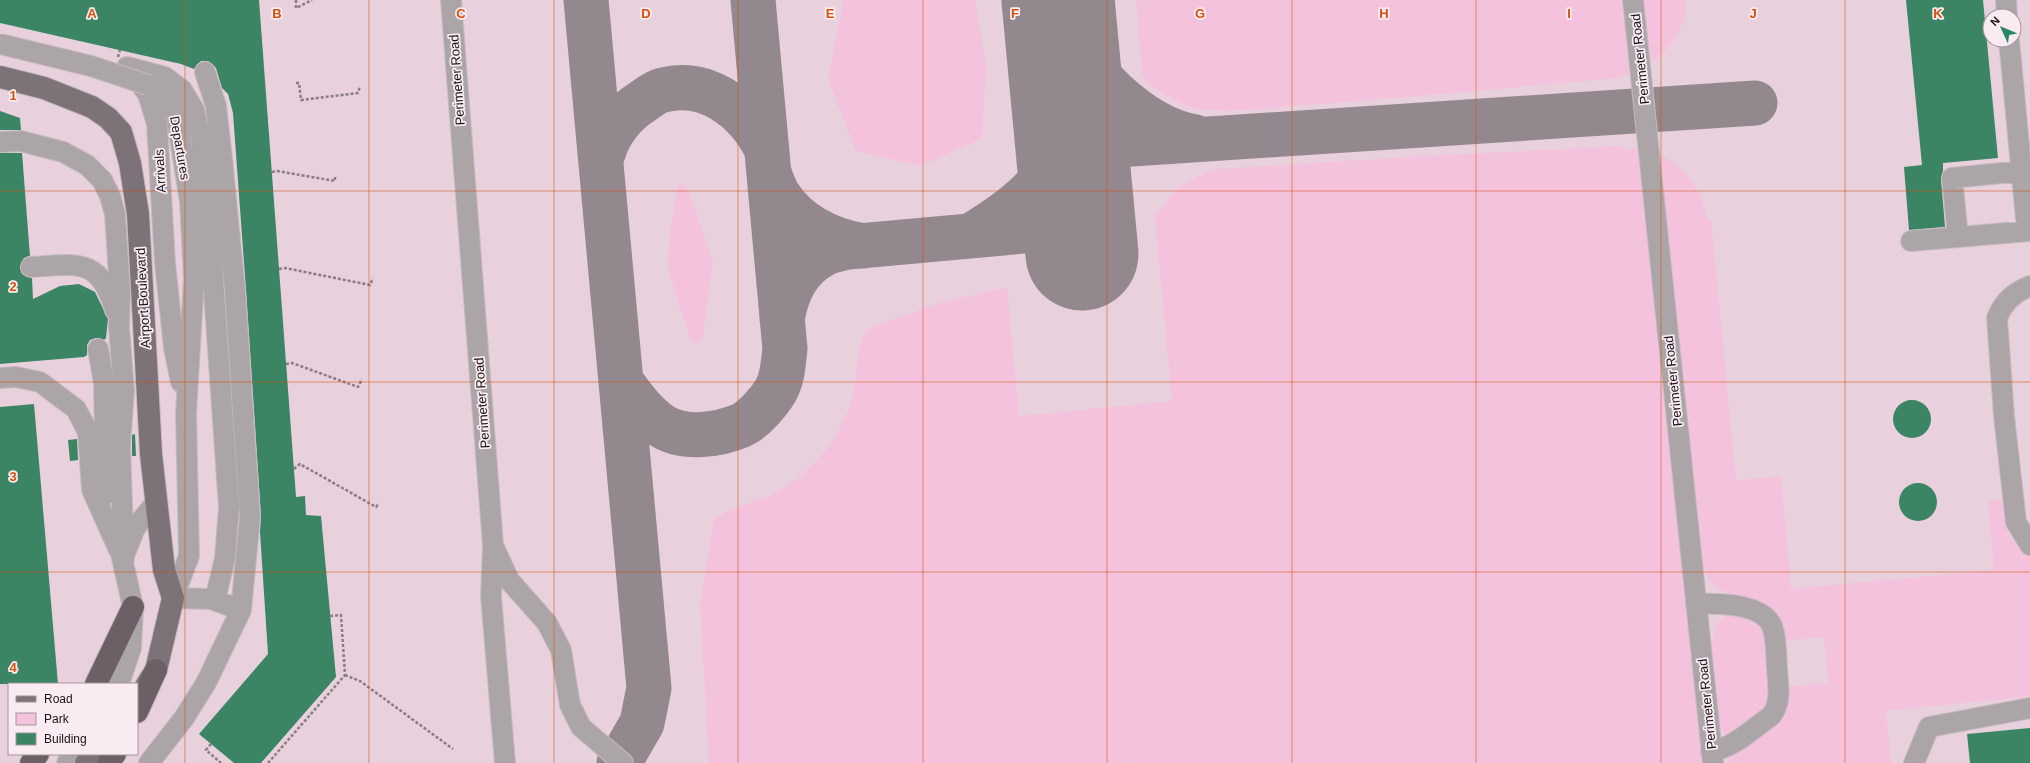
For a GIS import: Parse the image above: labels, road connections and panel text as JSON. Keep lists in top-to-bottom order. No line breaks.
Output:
{"streets":{"main road":["Airport Boulevard"],"street":["Perimeter Road","Departures","Arrivals"]},"crossings":[["Departures","Arrivals"]],"legend":["Road","Park","Building"],"north":"top left","grid":{"columns":["A","B","C","D","E","F","G","H","I","J","K"],"rows":["1","2","3","4"]}}
